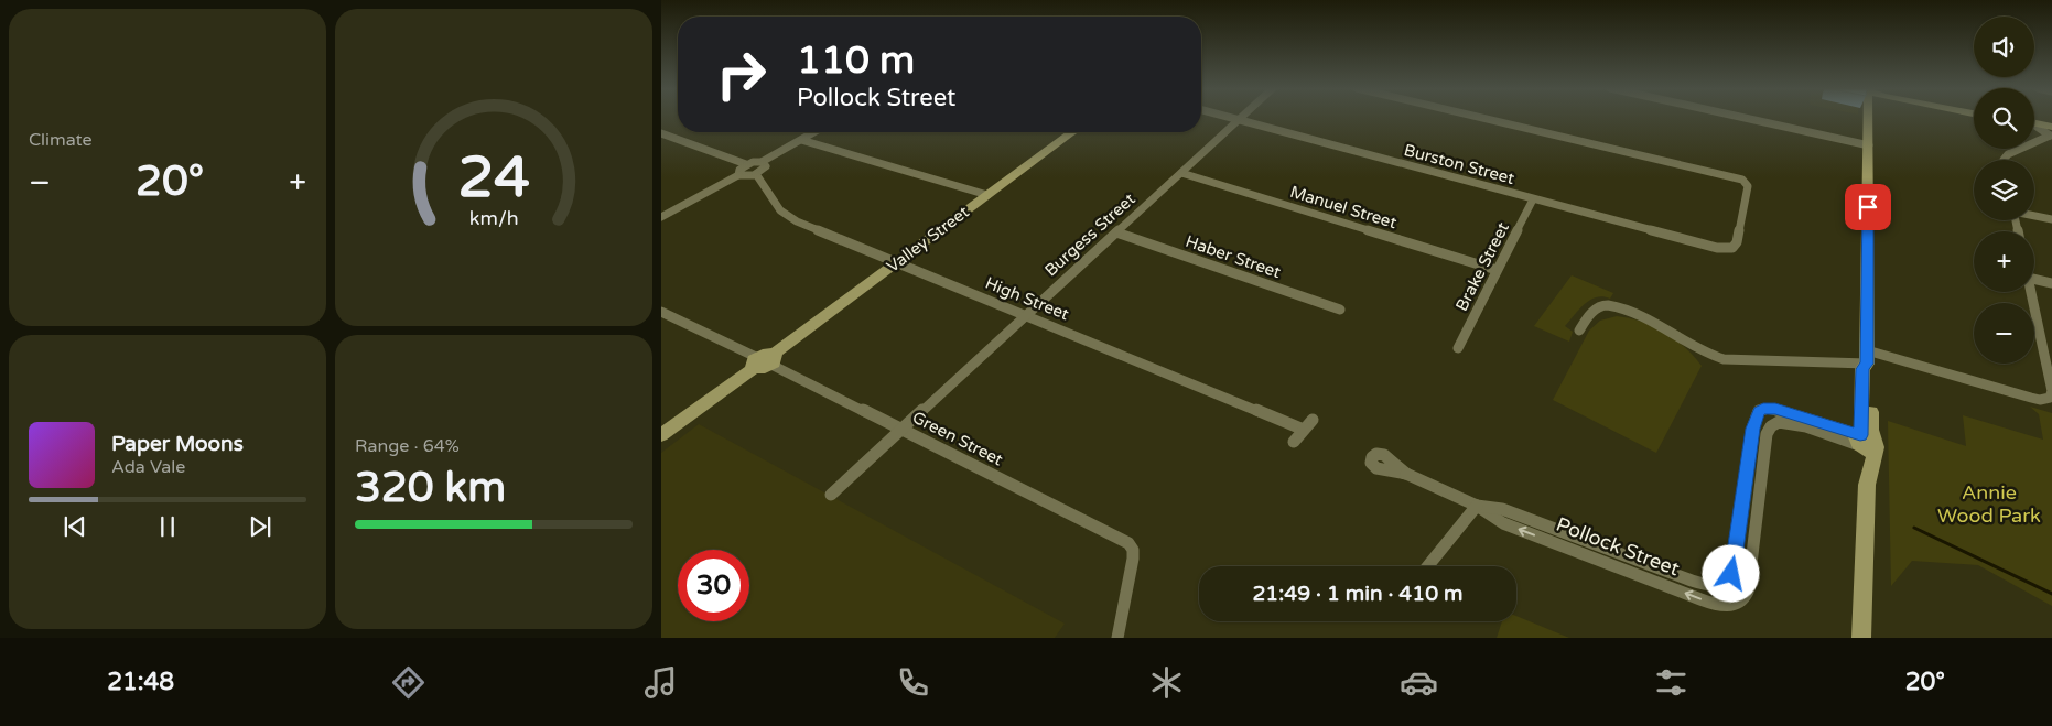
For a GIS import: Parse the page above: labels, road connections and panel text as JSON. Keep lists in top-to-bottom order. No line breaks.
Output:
{"streets":{"street":["Burston Street","Manuel Street","Burgess Street","Valley Street","Haber Street","Brake Street","High Street","Green Street","Pollock Street"]},"crossings":[["Burston Street","Burgess Street"],["Burston Street","Brake Street"],["Manuel Street","Burgess Street"],["Manuel Street","Brake Street"],["Burgess Street","Haber Street"],["Burgess Street","High Street"],["Burgess Street","Green Street"],["Valley Street","High Street"],["Valley Street","Green Street"]],"parks":["Annie Wood Park"],"page":{"tile":["Climate",["Range · 64%","320 km"]],"map_buttons":["+","−"],"turn":["110 m","Pollock Street"],"heat":["−","20°","+"],"song":["Paper Moons","Ada Vale"],"limit":"30","trip":"21:49 · 1 min · 410 m","tabs":["21:48","20°"],"gauge":["24","km/h"]}}
